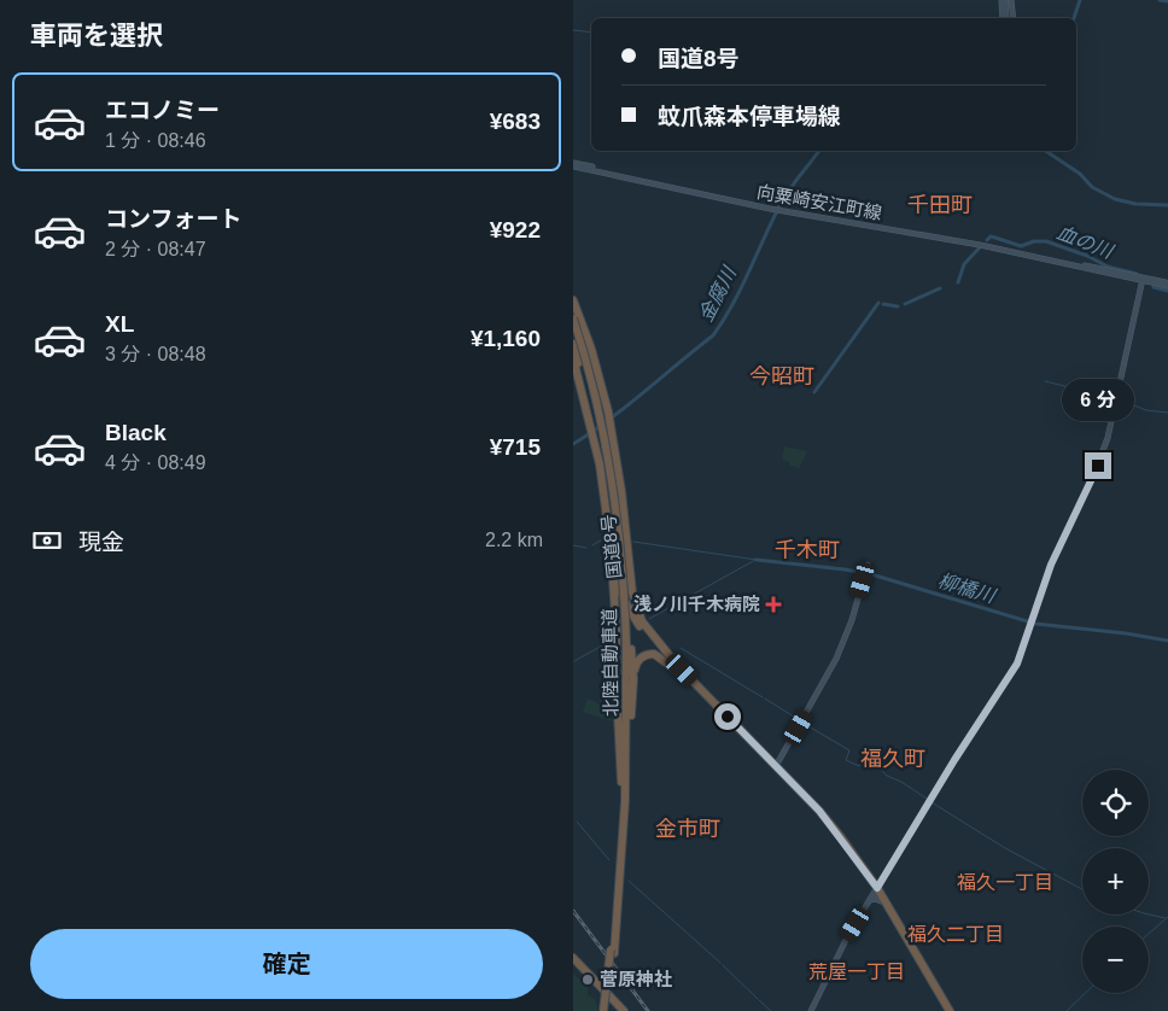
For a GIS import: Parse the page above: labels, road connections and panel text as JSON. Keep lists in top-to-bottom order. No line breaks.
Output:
{"streets":{"highway":["国道8号","北陸自動車道"],"main road":["向粟崎安江町線"]},"crossings":[["国道8号","北陸自動車道"]],"districts":["千田町","今昭町","千木町","福久町","金市町","福久一丁目","福久二丁目","荒屋一丁目"],"water":["血の川","金腐川","柳橋川"],"places":{"health":["浅ノ川千木病院"],"other":["菅原神社"]},"page":{"heading":"車両を選択","banner":["国道8号","蚊爪森本停車場線"],"list":[{"name":"エコノミー","note":"1 分 · 08:46","value":"¥683"},{"name":"コンフォート","note":"2 分 · 08:47","value":"¥922"},{"name":"XL","note":"3 分 · 08:48","value":"¥1,160"},{"name":"Black","note":"4 分 · 08:49","value":"¥715"}],"bubble":"6 分","pay":["現金","2.2 km"],"map_buttons":["+","−"],"buttons":"確定"}}
